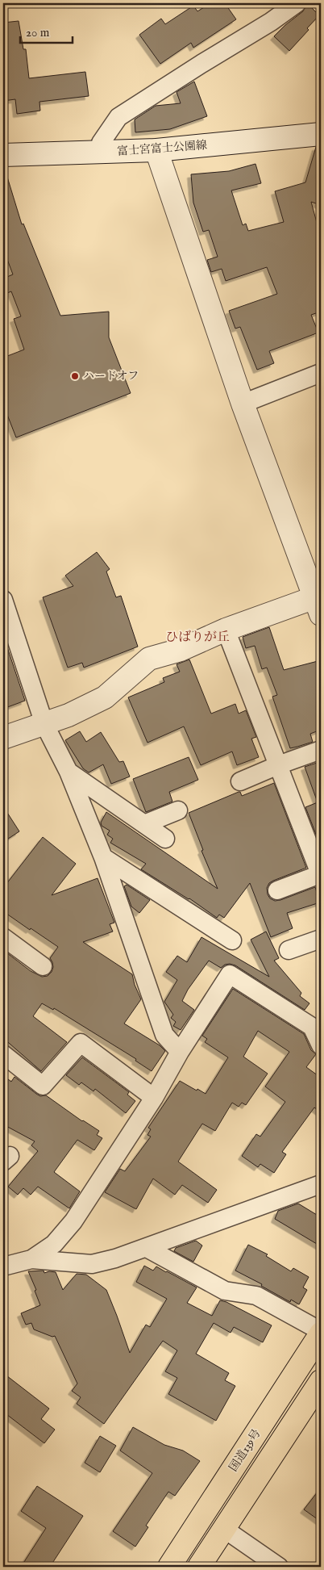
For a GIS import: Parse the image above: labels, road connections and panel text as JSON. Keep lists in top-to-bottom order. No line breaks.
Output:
{"streets":{"highway":["国道139号"],"street":["富士宮富士公園線"]},"districts":["ひばりが丘"],"places":["ハードオフ"],"scale_bar":"20 m"}
